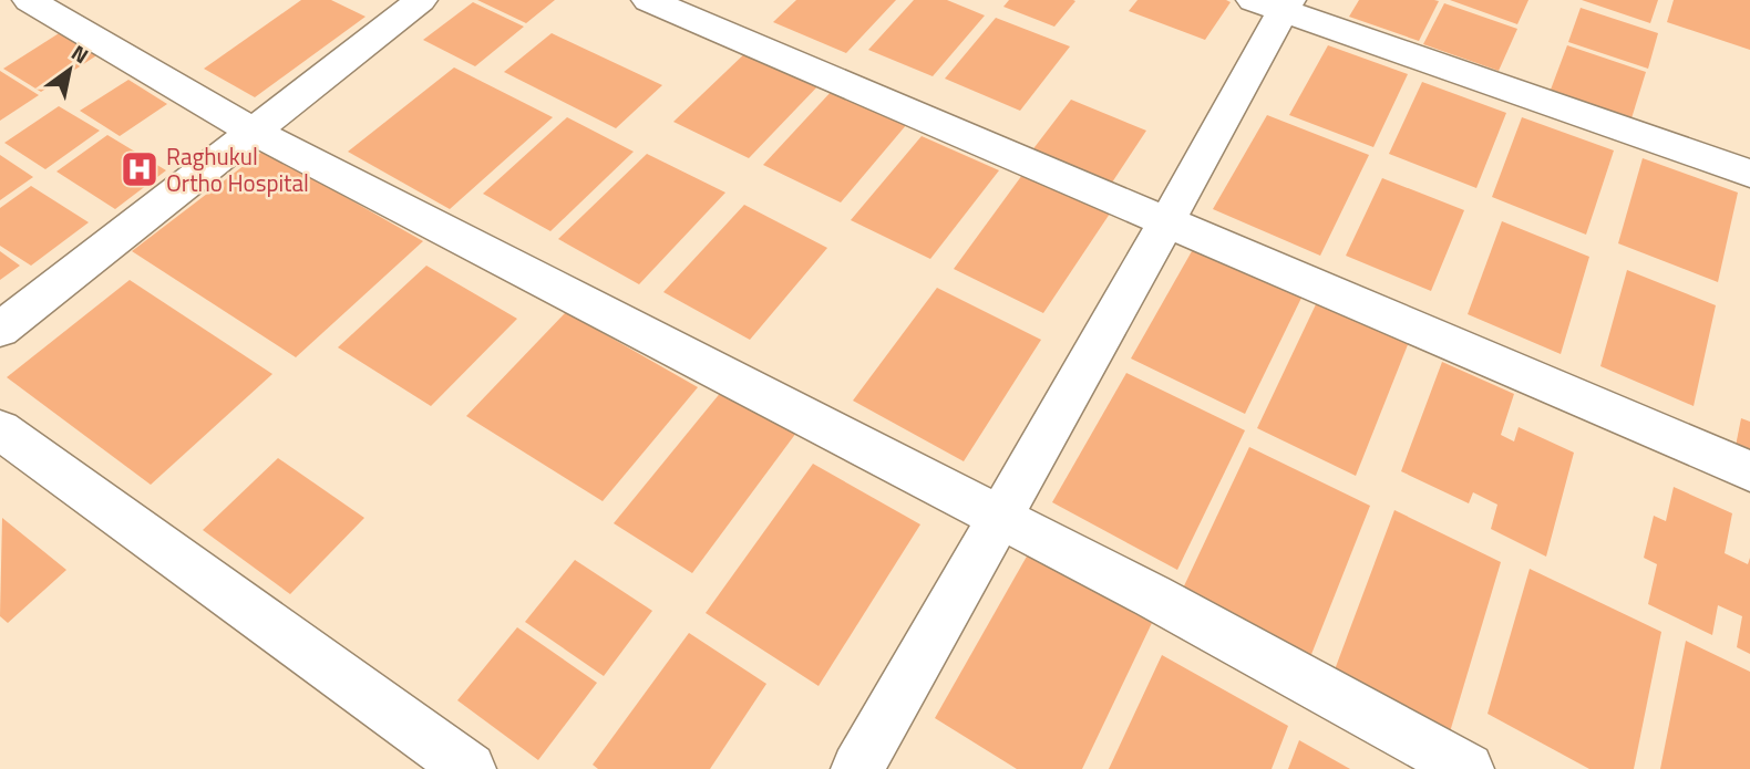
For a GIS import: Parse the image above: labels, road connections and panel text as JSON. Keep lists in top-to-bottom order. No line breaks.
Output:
{"places":{"hospital":["Raghukul Ortho Hospital"]},"north":"top right"}
